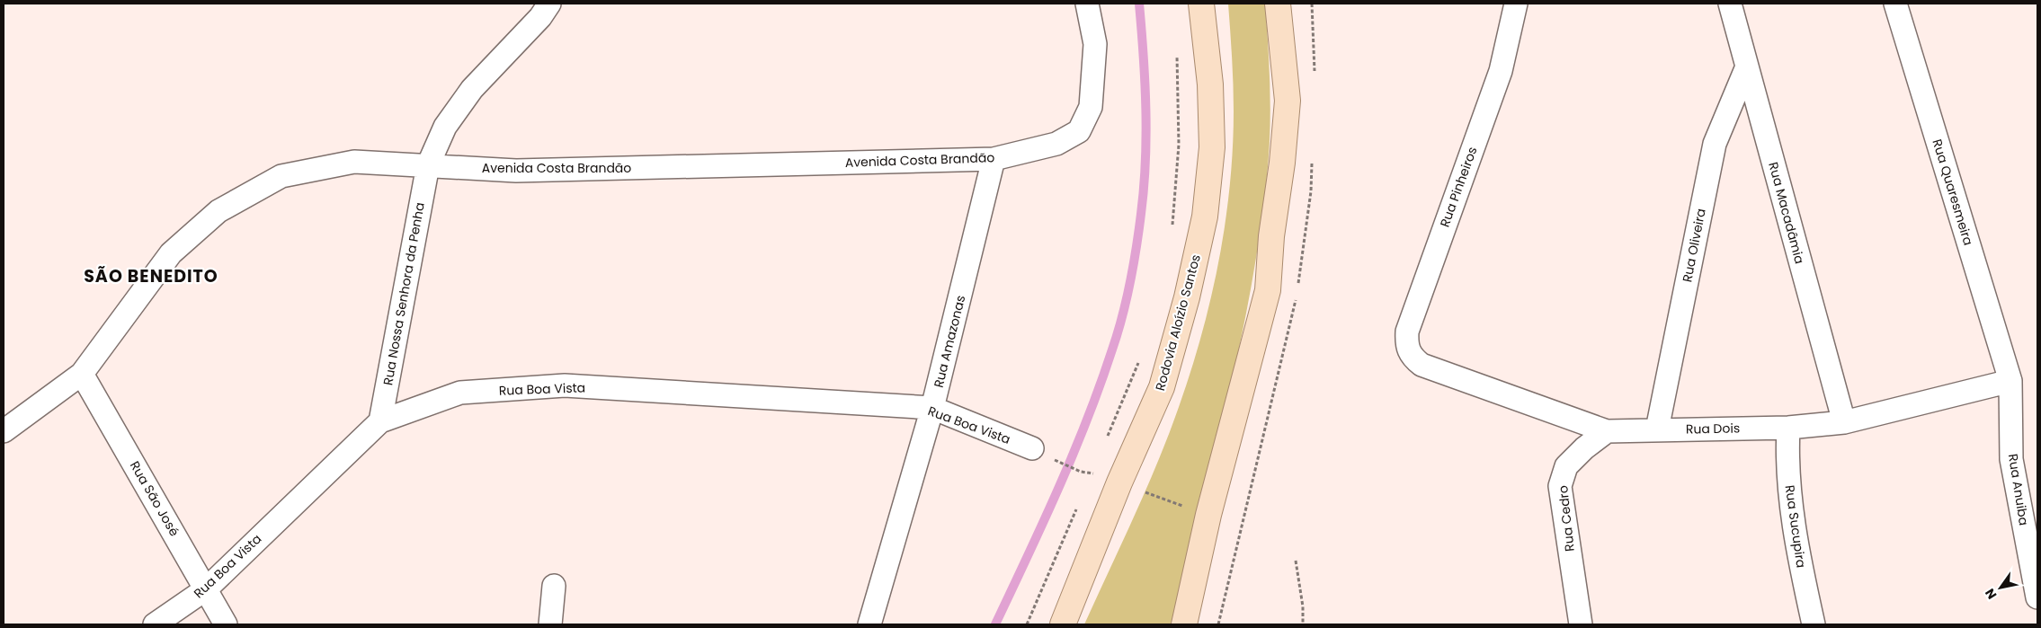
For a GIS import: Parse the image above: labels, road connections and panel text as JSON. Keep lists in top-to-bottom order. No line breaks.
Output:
{"streets":{"main road":["Rodovia Aloízio Santos"],"street":["Avenida Costa Brandão","Rua Pinheiros","Rua Quaresmeira","Rua Macadâmia","Rua Oliveira","Rua Nossa Senhora da Penha","Rua Amazonas","Rua Boa Vista","Rua Dois","Rua Anuiba","Rua São José","Rua Cedro","Rua Sucupira"]},"crossings":[["Avenida Costa Brandão","Rua Nossa Senhora da Penha"],["Avenida Costa Brandão","Rua Amazonas"],["Avenida Costa Brandão","Rua São José"],["Rua Pinheiros","Rua Dois"],["Rua Quaresmeira","Rua Dois"],["Rua Quaresmeira","Rua Anuiba"],["Rua Macadâmia","Rua Oliveira"],["Rua Macadâmia","Rua Dois"],["Rua Oliveira","Rua Dois"],["Rua Nossa Senhora da Penha","Rua Boa Vista"],["Rua Amazonas","Rua Boa Vista"],["Rua Boa Vista","Rua São José"],["Rua Dois","Rua Anuiba"],["Rua Dois","Rua Cedro"],["Rua Dois","Rua Sucupira"]],"districts":["SÃO BENEDITO"],"north":"bottom left"}
